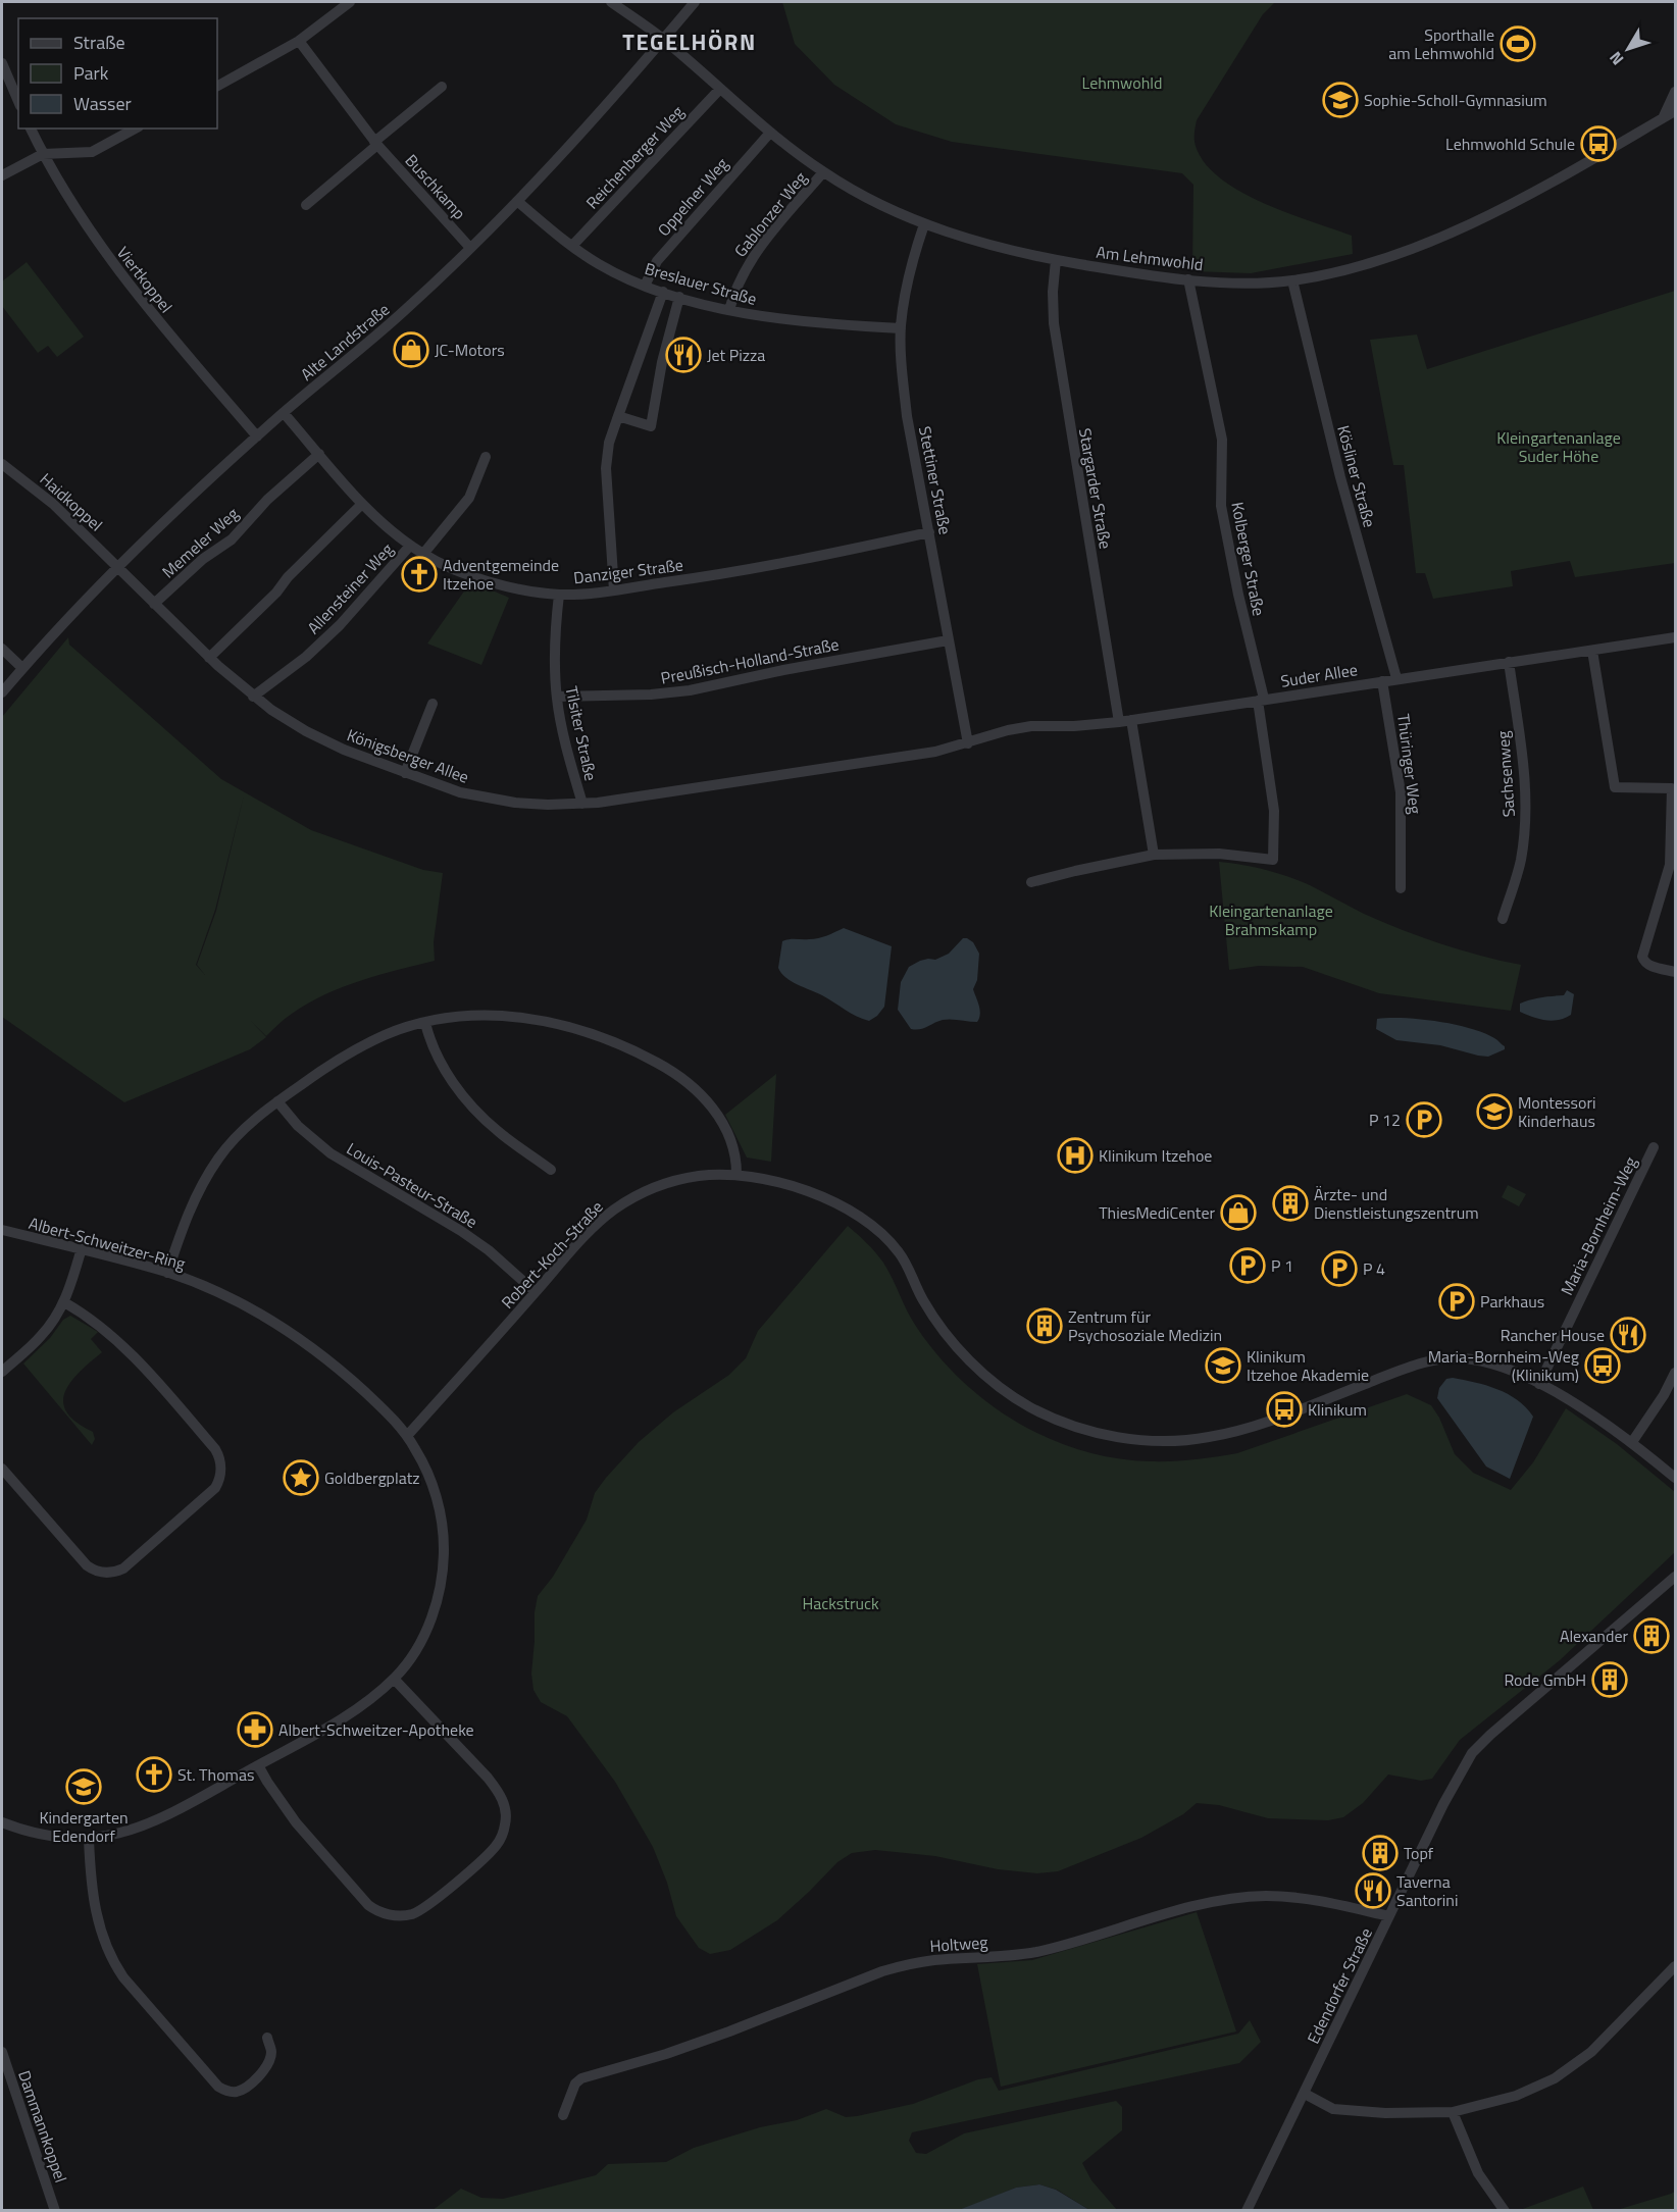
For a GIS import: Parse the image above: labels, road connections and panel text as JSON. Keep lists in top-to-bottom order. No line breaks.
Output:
{"streets":{"street":["Reichenberger Weg","Buschkamp","Oppelner Weg","Gablonzer Weg","Am Lehmwohld","Viertkoppel","Breslauer Straße","Alte Landstraße","Kösliner Straße","Stettiner Straße","Stargarder Straße","Haidkoppel","Memeler Weg","Kolberger Straße","Danziger Straße","Allensteiner Weg","Preußisch-Holland-Straße","Suder Allee","Tilsiter Straße","Königsberger Allee","Thüringer Weg","Sachsenweg","Louis-Pasteur-Straße","Maria-Bornheim-Weg","Albert-Schweitzer-Ring","Robert-Koch-Straße","Holtweg","Edendorfer Straße","Dammannkoppel"]},"crossings":[["Reichenberger Weg","Am Lehmwohld"],["Reichenberger Weg","Breslauer Straße"],["Buschkamp","Alte Landstraße"],["Oppelner Weg","Am Lehmwohld"],["Oppelner Weg","Breslauer Straße"],["Gablonzer Weg","Am Lehmwohld"],["Gablonzer Weg","Breslauer Straße"],["Am Lehmwohld","Alte Landstraße"],["Am Lehmwohld","Kösliner Straße"],["Am Lehmwohld","Stettiner Straße"],["Am Lehmwohld","Stargarder Straße"],["Am Lehmwohld","Kolberger Straße"],["Viertkoppel","Alte Landstraße"],["Breslauer Straße","Alte Landstraße"],["Breslauer Straße","Stettiner Straße"],["Alte Landstraße","Haidkoppel"],["Alte Landstraße","Danziger Straße"],["Alte Landstraße","Königsberger Allee"],["Kösliner Straße","Suder Allee"],["Stettiner Straße","Danziger Straße"],["Stettiner Straße","Preußisch-Holland-Straße"],["Stettiner Straße","Suder Allee"],["Stettiner Straße","Königsberger Allee"],["Stargarder Straße","Kolberger Straße"],["Stargarder Straße","Suder Allee"],["Haidkoppel","Königsberger Allee"],["Memeler Weg","Danziger Straße"],["Memeler Weg","Königsberger Allee"],["Kolberger Straße","Suder Allee"],["Danziger Straße","Allensteiner Weg"],["Danziger Straße","Tilsiter Straße"],["Allensteiner Weg","Königsberger Allee"],["Preußisch-Holland-Straße","Tilsiter Straße"],["Suder Allee","Königsberger Allee"],["Suder Allee","Thüringer Weg"],["Suder Allee","Sachsenweg"],["Tilsiter Straße","Königsberger Allee"],["Louis-Pasteur-Straße","Robert-Koch-Straße"],["Maria-Bornheim-Weg","Robert-Koch-Straße"],["Albert-Schweitzer-Ring","Robert-Koch-Straße"],["Holtweg","Edendorfer Straße"]],"districts":["TEGELHÖRN"],"parks":["Lehmwohld","Kleingartenanlage Suder Höhe","Kleingartenanlage Brahmskamp","Hackstruck"],"places":{"sports":["Sporthalle am Lehmwohld"],"school or university":["Sophie-Scholl-Gymnasium","Montessori Kinderhaus","Klinikum Itzehoe Akademie","Kindergarten Edendorf"],"bus stop":["Lehmwohld Schule","Maria-Bornheim-Weg (Klinikum)","Klinikum"],"shop":["JC-Motors","ThiesMediCenter"],"restaurant":["Jet Pizza","Rancher House","Taverna Santorini"],"church":["Adventgemeinde Itzehoe","St. Thomas"],"parking":["P 12","P 1","P 4","Parkhaus"],"hospital":["Klinikum Itzehoe"],"building":["Ärzte- und Dienstleistungszentrum","Zentrum für Psychosoziale Medizin","Alexander","Rode GmbH","Topf"],"place":["Goldbergplatz"],"pharmacy":["Albert-Schweitzer-Apotheke"]},"legend":["Straße","Park","Wasser"],"north":"bottom left"}
